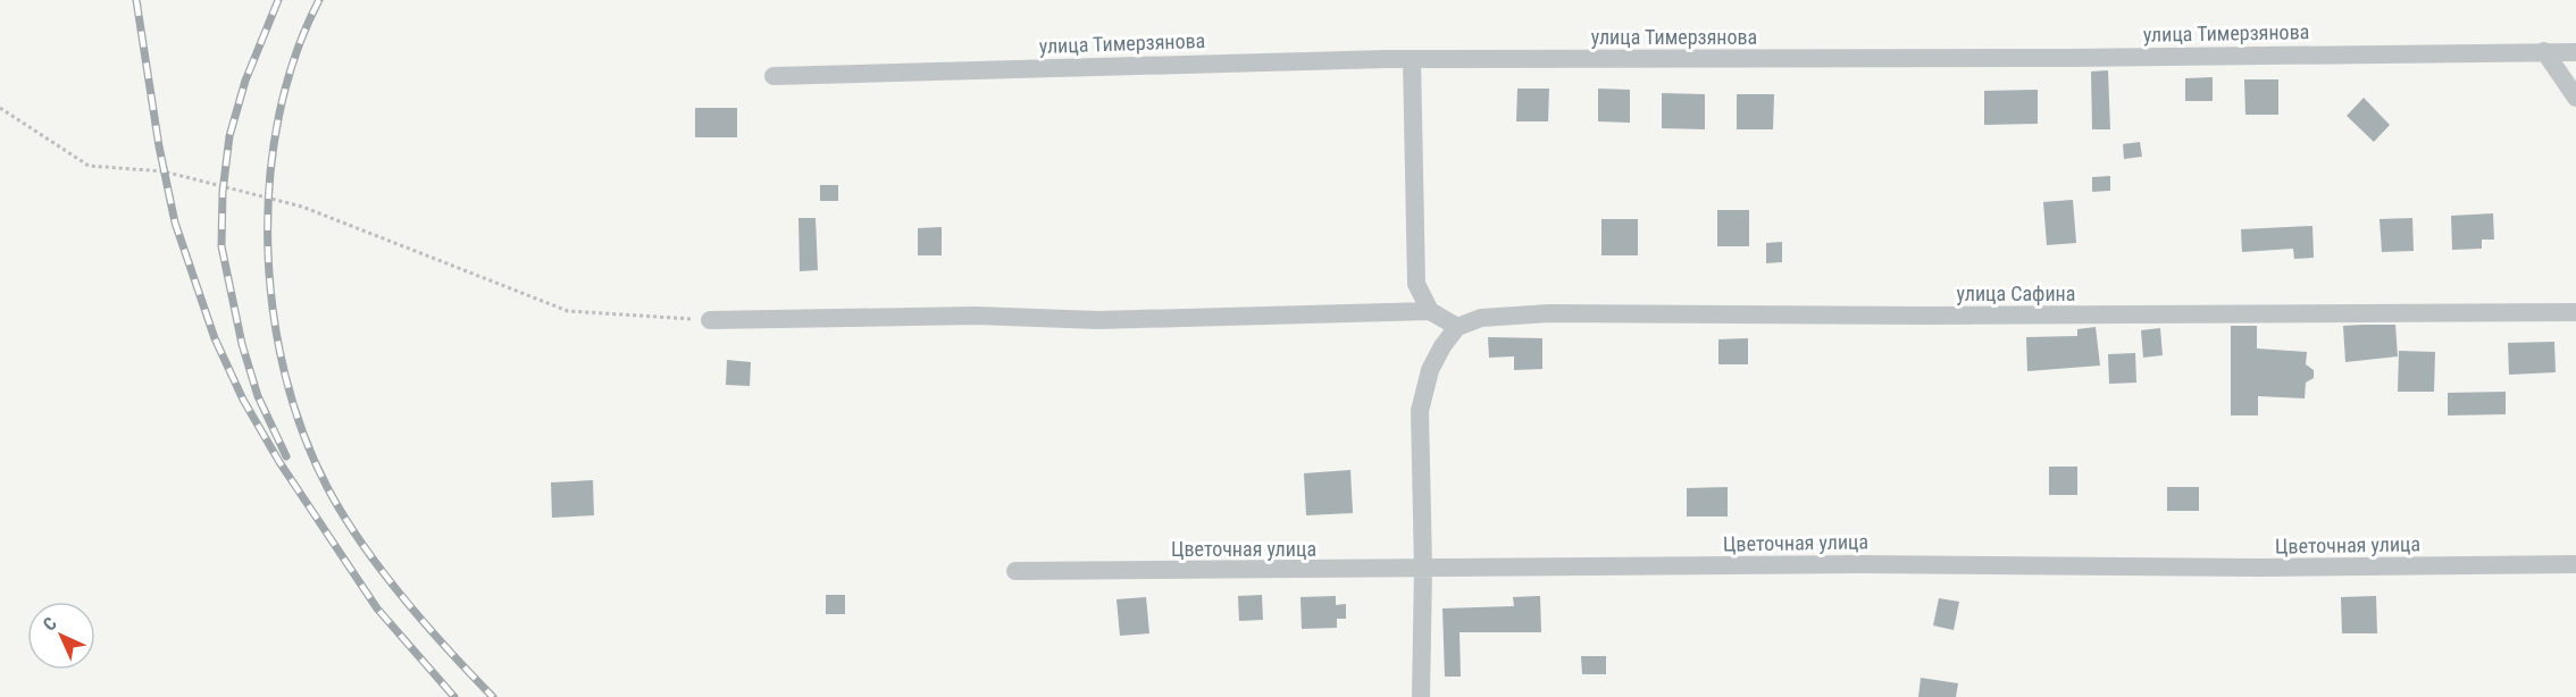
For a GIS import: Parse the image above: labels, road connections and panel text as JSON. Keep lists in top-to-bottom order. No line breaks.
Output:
{"streets":{"street":["улица Тимерзянова","улица Сафина","Цветочная улица"]},"north":"top left"}
